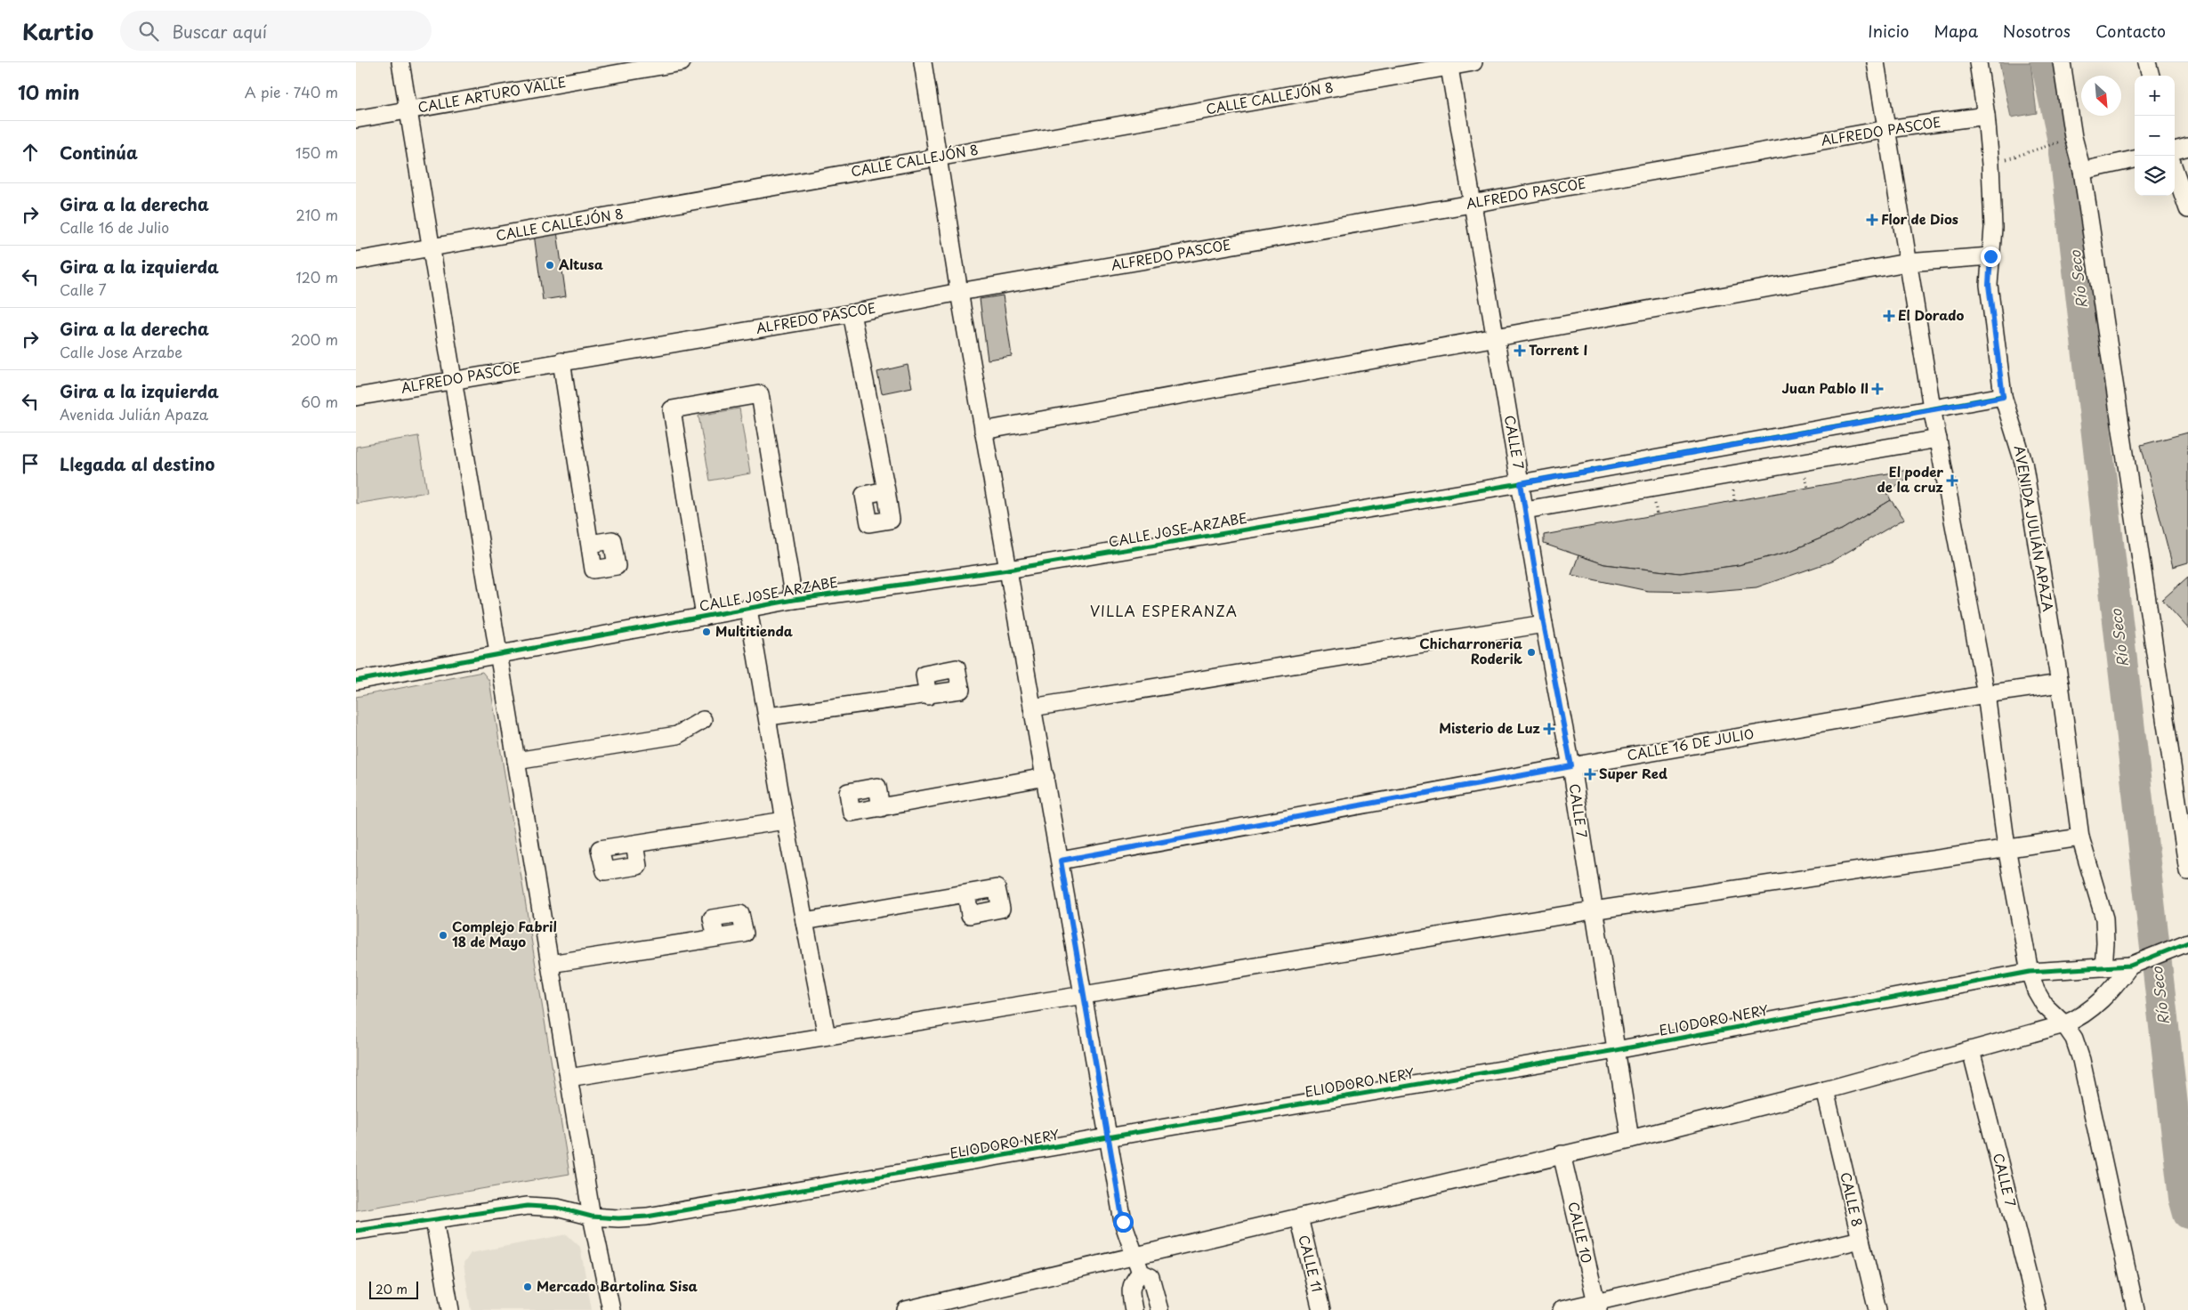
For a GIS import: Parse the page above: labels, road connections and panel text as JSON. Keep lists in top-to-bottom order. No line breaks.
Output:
{"streets":{"street":["CALLE ARTURO VALLE","CALLE CALLEJÓN 8","ALFREDO PASCOE","CALLE 7","AVENIDA JULIÁN APAZA","CALLE JOSE ARZABE","CALLE 16 DE JULIO","ELIODORO NERY","CALLE 8","CALLE 10","CALLE 11"]},"crossings":[["CALLE CALLEJÓN 8","CALLE 7"],["ALFREDO PASCOE","CALLE 7"],["ALFREDO PASCOE","AVENIDA JULIÁN APAZA"],["CALLE 7","CALLE JOSE ARZABE"],["CALLE 7","CALLE 16 DE JULIO"],["CALLE 7","ELIODORO NERY"],["AVENIDA JULIÁN APAZA","CALLE JOSE ARZABE"],["AVENIDA JULIÁN APAZA","CALLE 16 DE JULIO"],["AVENIDA JULIÁN APAZA","ELIODORO NERY"]],"districts":["VILLA ESPERANZA"],"water":["Río Seco"],"places":{"health":["Flor de Dios","El Dorado","Torrent I","Juan Pablo II","El poder de la cruz","Misterio de Luz","Super Red"],"other":["Altusa","Multitienda","Chicharroneria Roderik","Complejo Fabril 18 de Mayo","Mercado Bartolina Sisa"]},"scale_bar":"20 m","north":"bottom right","page":{"header":"Kartio","search":"Buscar aquí","nav":["Inicio","Mapa","Nosotros","Contacto"],"heading":["10 min","A pie · 740 m"],"map_buttons":["+","−"],"list":[["Continúa","150 m"],["Gira a la derecha","Calle 16 de Julio","210 m"],["Gira a la izquierda","Calle 7","120 m"],["Gira a la derecha","Calle Jose Arzabe","200 m"],["Gira a la izquierda","Avenida Julián Apaza","60 m"],"Llegada al destino"],"scale":"20 m"}}
